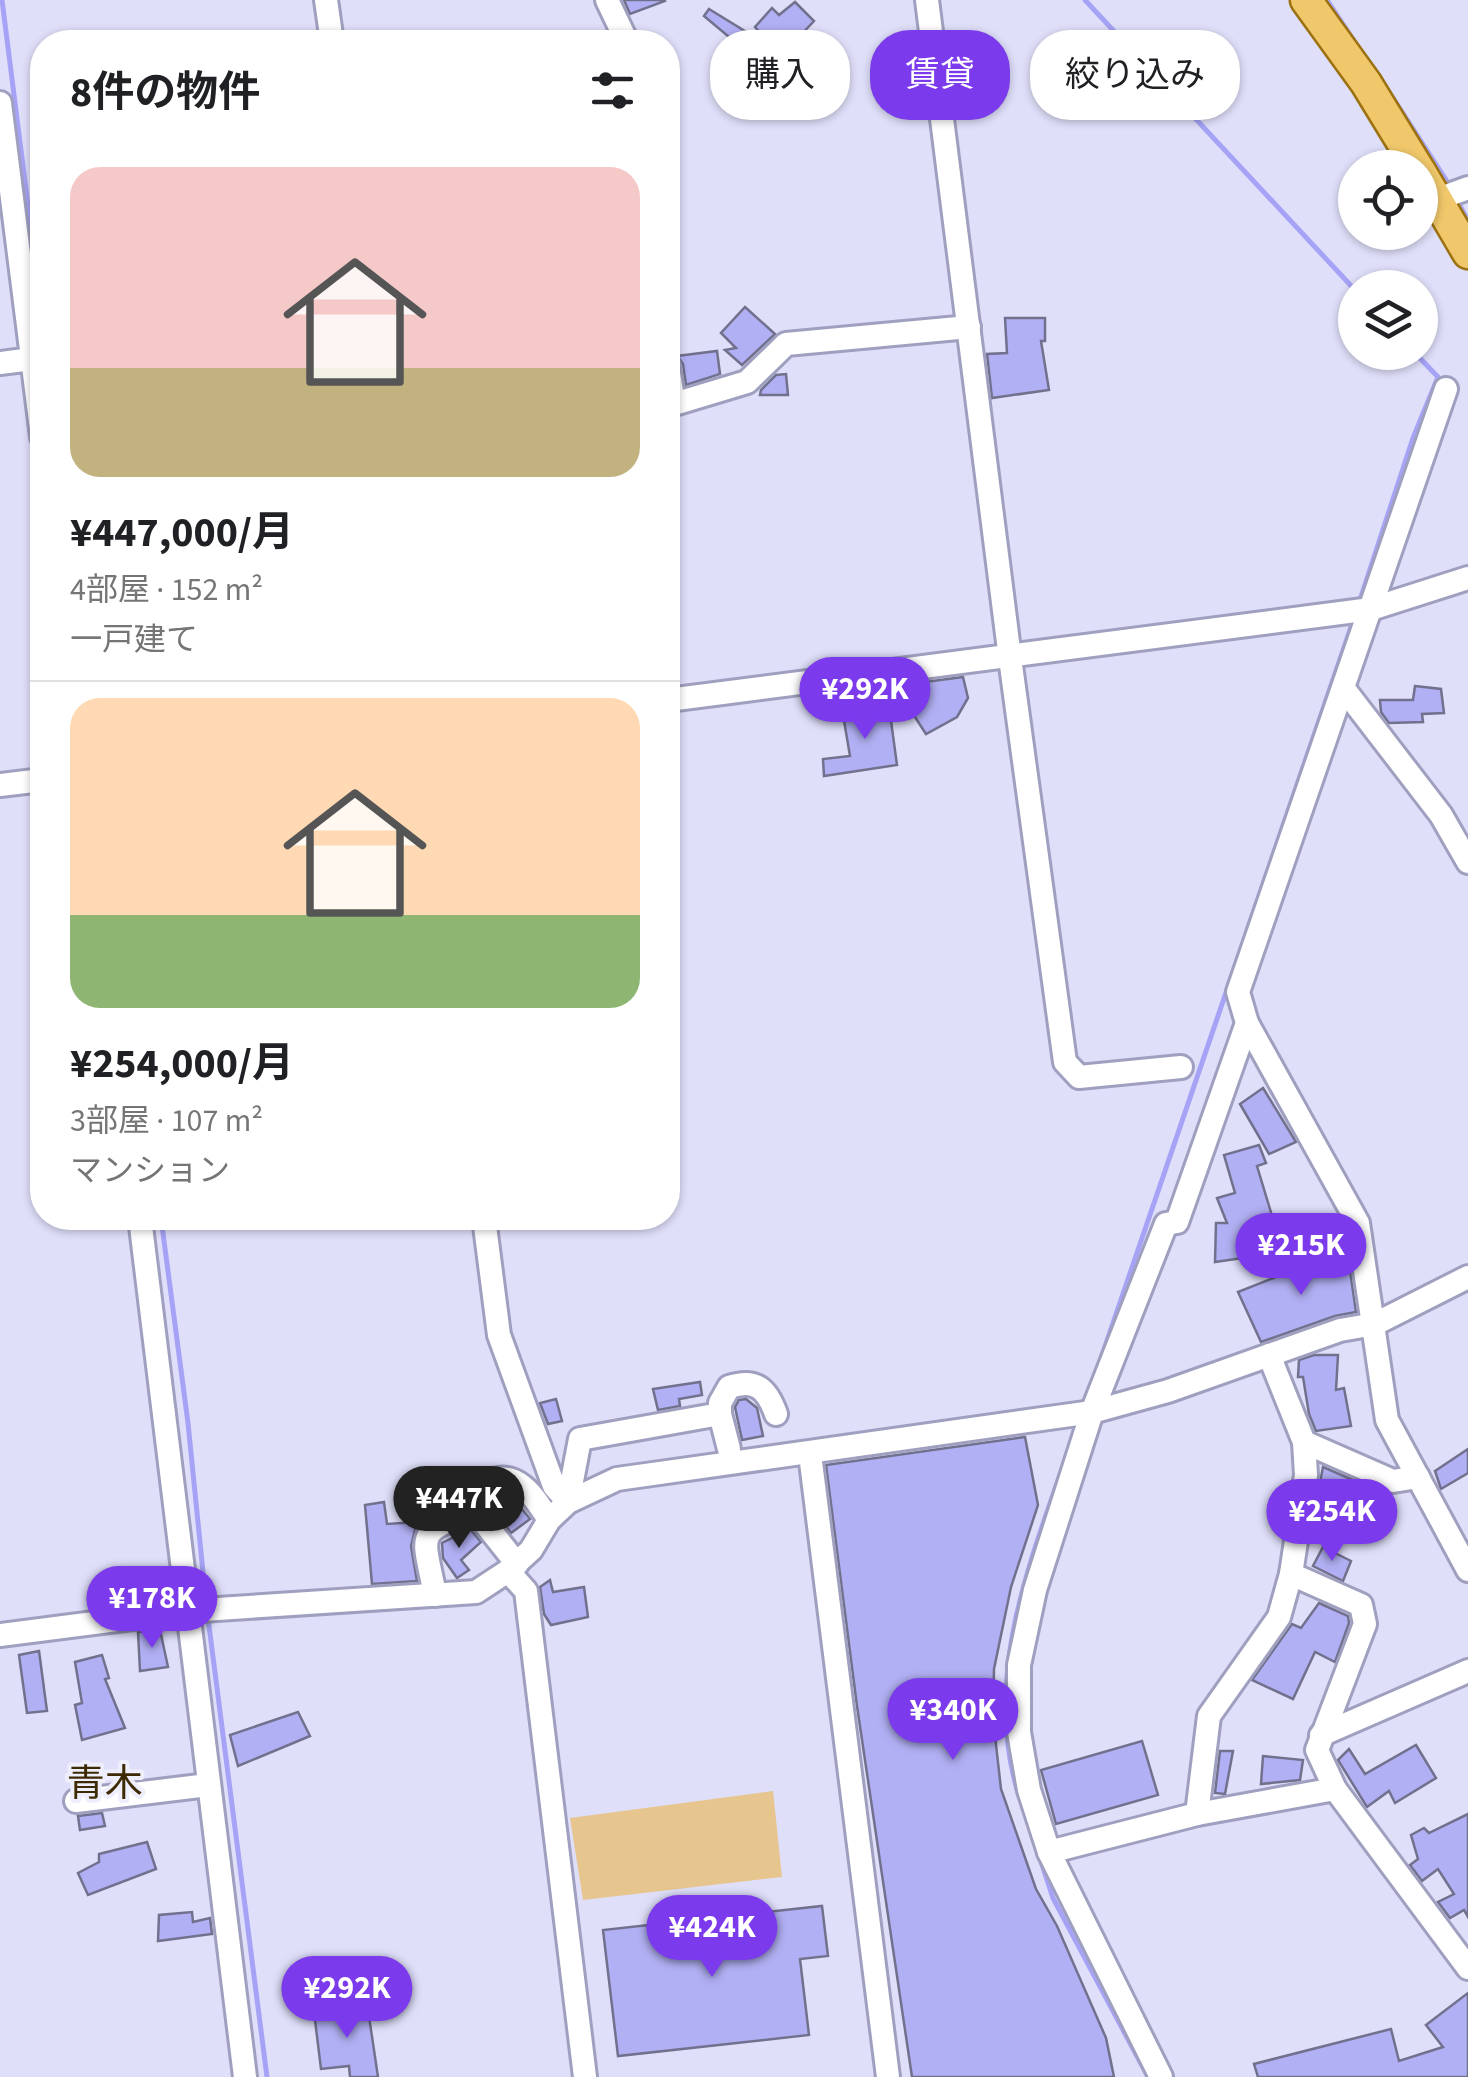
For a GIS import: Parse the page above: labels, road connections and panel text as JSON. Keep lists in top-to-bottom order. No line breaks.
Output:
{"districts":["青木"],"page":{"chip":["購入","賃貸","絞り込み"],"heading":"8件の物件","list":[{"name":"¥447,000/月","note":"4部屋 · 152 m² · 一戸建て"},{"name":"¥254,000/月","note":"3部屋 · 107 m² · マンション"}],"price":["¥292K","¥215K","¥447K","¥254K","¥178K","¥340K","¥424K","¥292K"]}}
